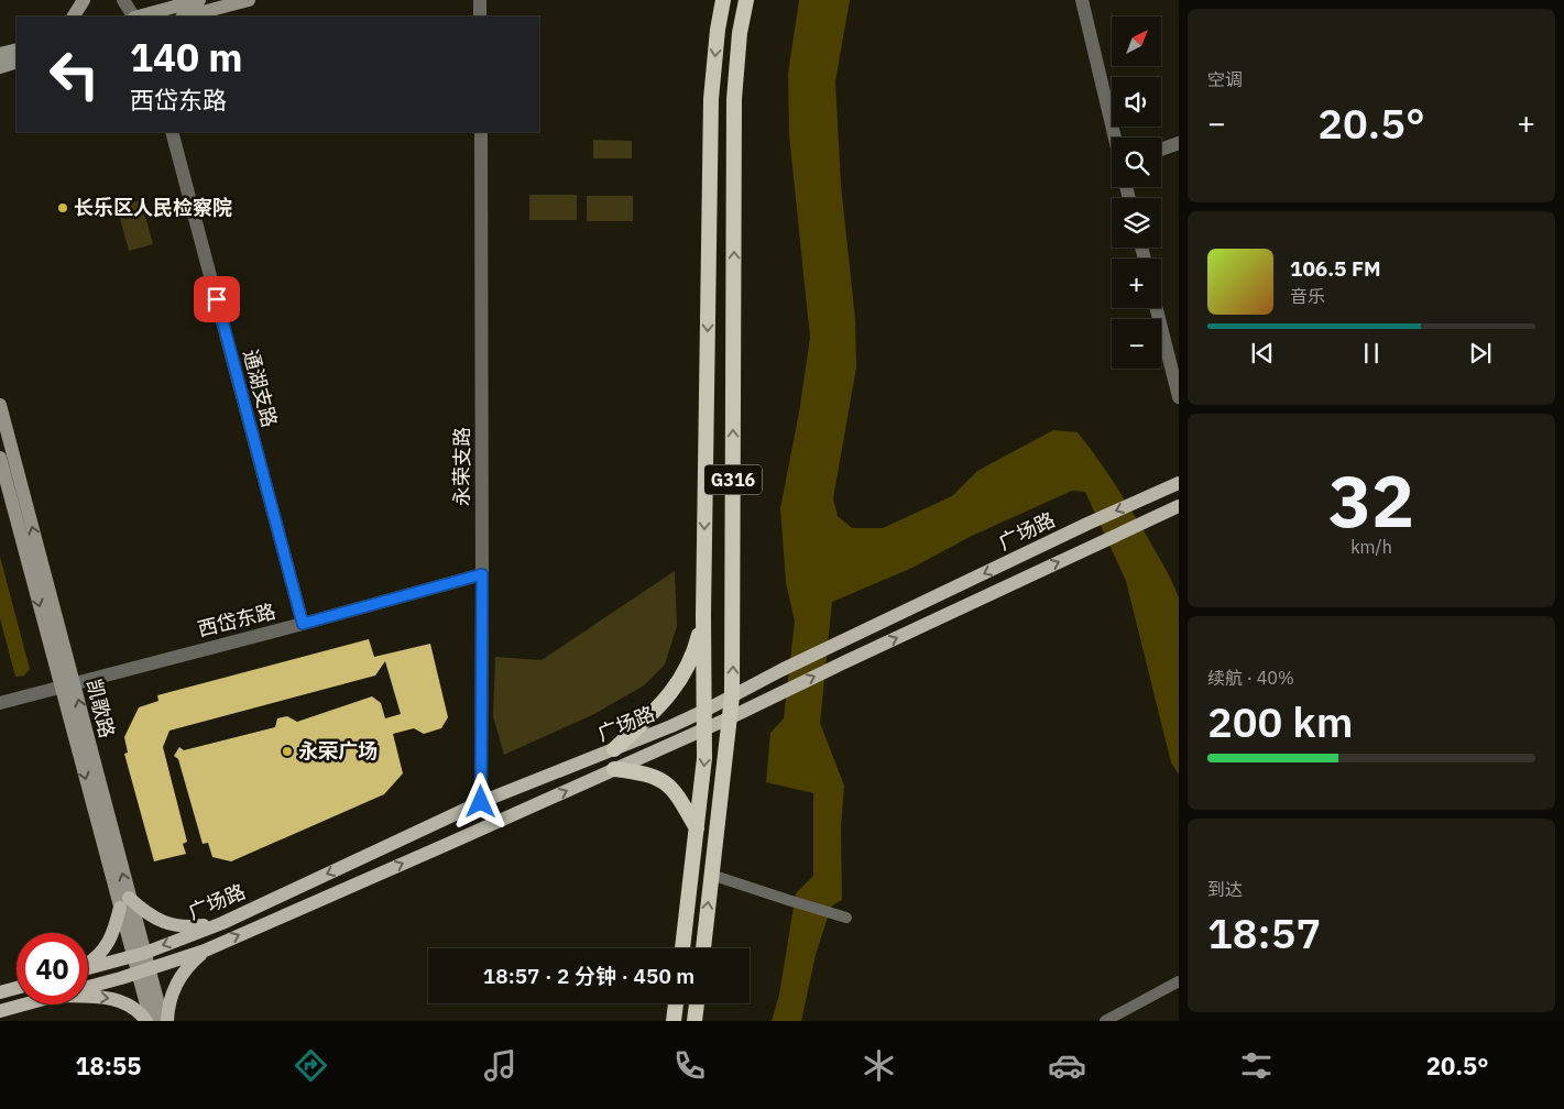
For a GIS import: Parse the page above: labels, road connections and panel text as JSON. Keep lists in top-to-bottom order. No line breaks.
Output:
{"streets":{"highway":["G316"],"main road":["广场路","凯歌路"],"street":["通湖支路","永荣支路","西岱东路"]},"crossings":[["通湖支路","西岱东路"],["永荣支路","广场路"],["永荣支路","西岱东路"],["G316","广场路"],["广场路","凯歌路"],["西岱东路","凯歌路"]],"places":["长乐区人民检察院","永荣广场"],"north":"top right","page":{"tile":["空调",["32","km/h"],["续航 · 40%","200 km"],["到达","18:57"]],"map_buttons":["+","−"],"turn":["140 m","西岱东路"],"heat":["−","20.5°","+"],"song":["106.5 FM","音乐"],"limit":"40","trip":"18:57 · 2 分钟 · 450 m","tabs":["18:55","20.5°"]}}
